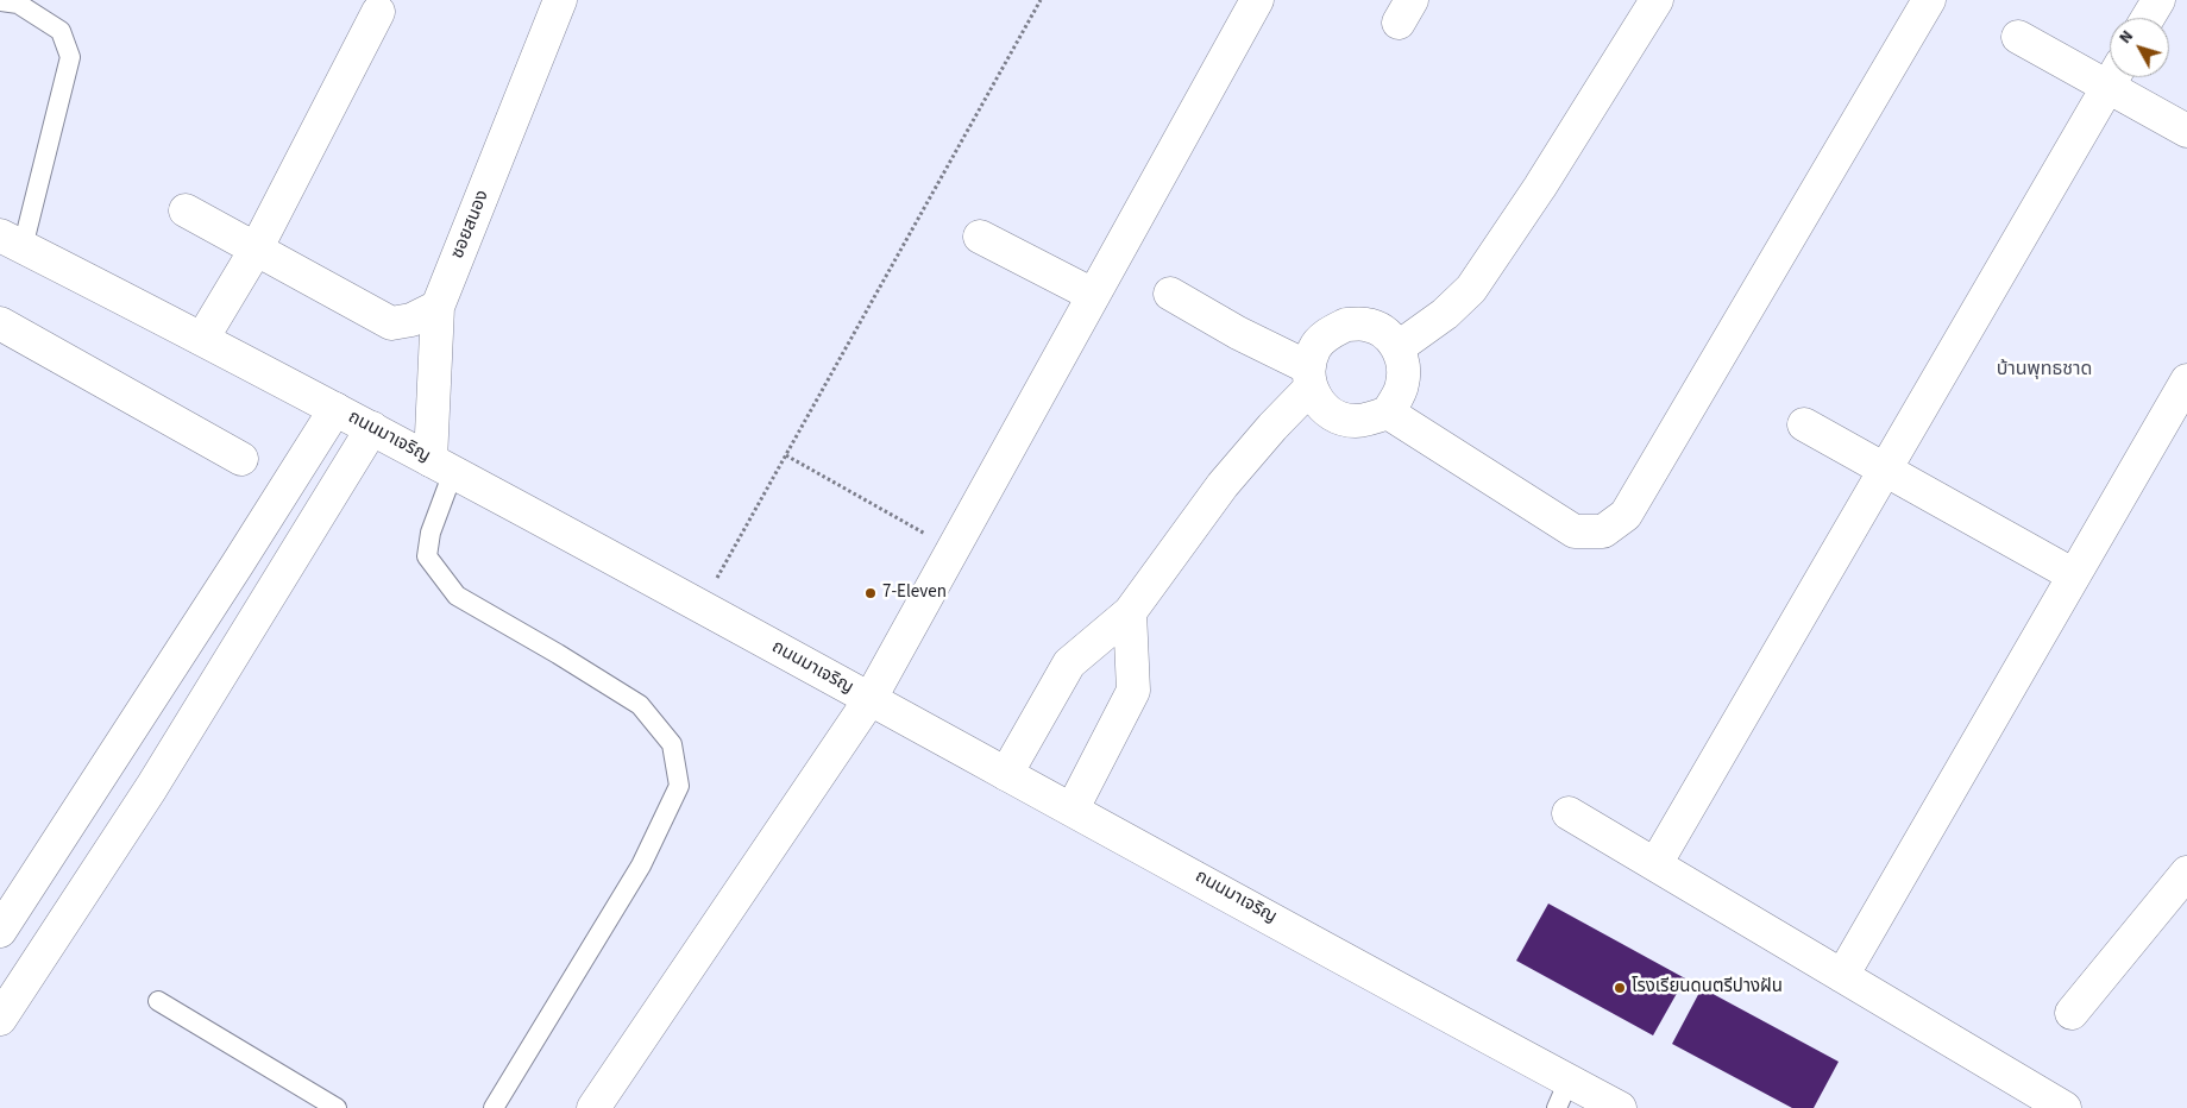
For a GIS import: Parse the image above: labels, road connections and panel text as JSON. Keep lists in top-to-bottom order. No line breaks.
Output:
{"streets":{"street":["ซอยสนอง","ถนนมาเจริญ"]},"crossings":[["ซอยสนอง","ถนนมาเจริญ"]],"districts":["บ้านพุทธชาด"],"places":["7-Eleven","โรงเรียนดนตรีปางฝัน"],"north":"top left"}
